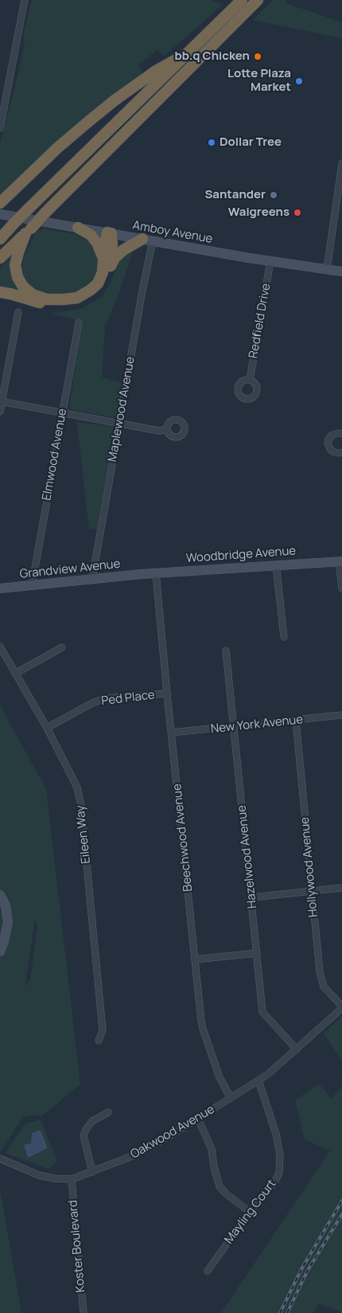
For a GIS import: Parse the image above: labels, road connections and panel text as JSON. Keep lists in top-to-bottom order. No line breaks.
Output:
{"streets":{"street":["Amboy Avenue","Redfield Drive","Maplewood Avenue","Elmwood Avenue","Woodbridge Avenue","Grandview Avenue","Ped Place","New York Avenue","Eileen Way","Beechwood Avenue","Hazelwood Avenue","Hollywood Avenue","Oakwood Avenue","Mayling Court","Koster Boulevard"]},"crossings":[["Amboy Avenue","Redfield Drive"],["Amboy Avenue","Maplewood Avenue"],["Maplewood Avenue","Grandview Avenue"],["Elmwood Avenue","Grandview Avenue"],["Woodbridge Avenue","Grandview Avenue"],["Woodbridge Avenue","Beechwood Avenue"],["Ped Place","Eileen Way"],["Ped Place","Beechwood Avenue"],["New York Avenue","Beechwood Avenue"],["New York Avenue","Hazelwood Avenue"],["New York Avenue","Hollywood Avenue"],["Beechwood Avenue","Oakwood Avenue"],["Hazelwood Avenue","Oakwood Avenue"],["Hollywood Avenue","Oakwood Avenue"],["Oakwood Avenue","Mayling Court"],["Oakwood Avenue","Koster Boulevard"]],"places":["bb.q Chicken","Lotte Plaza Market","Dollar Tree","Santander","Walgreens"]}
